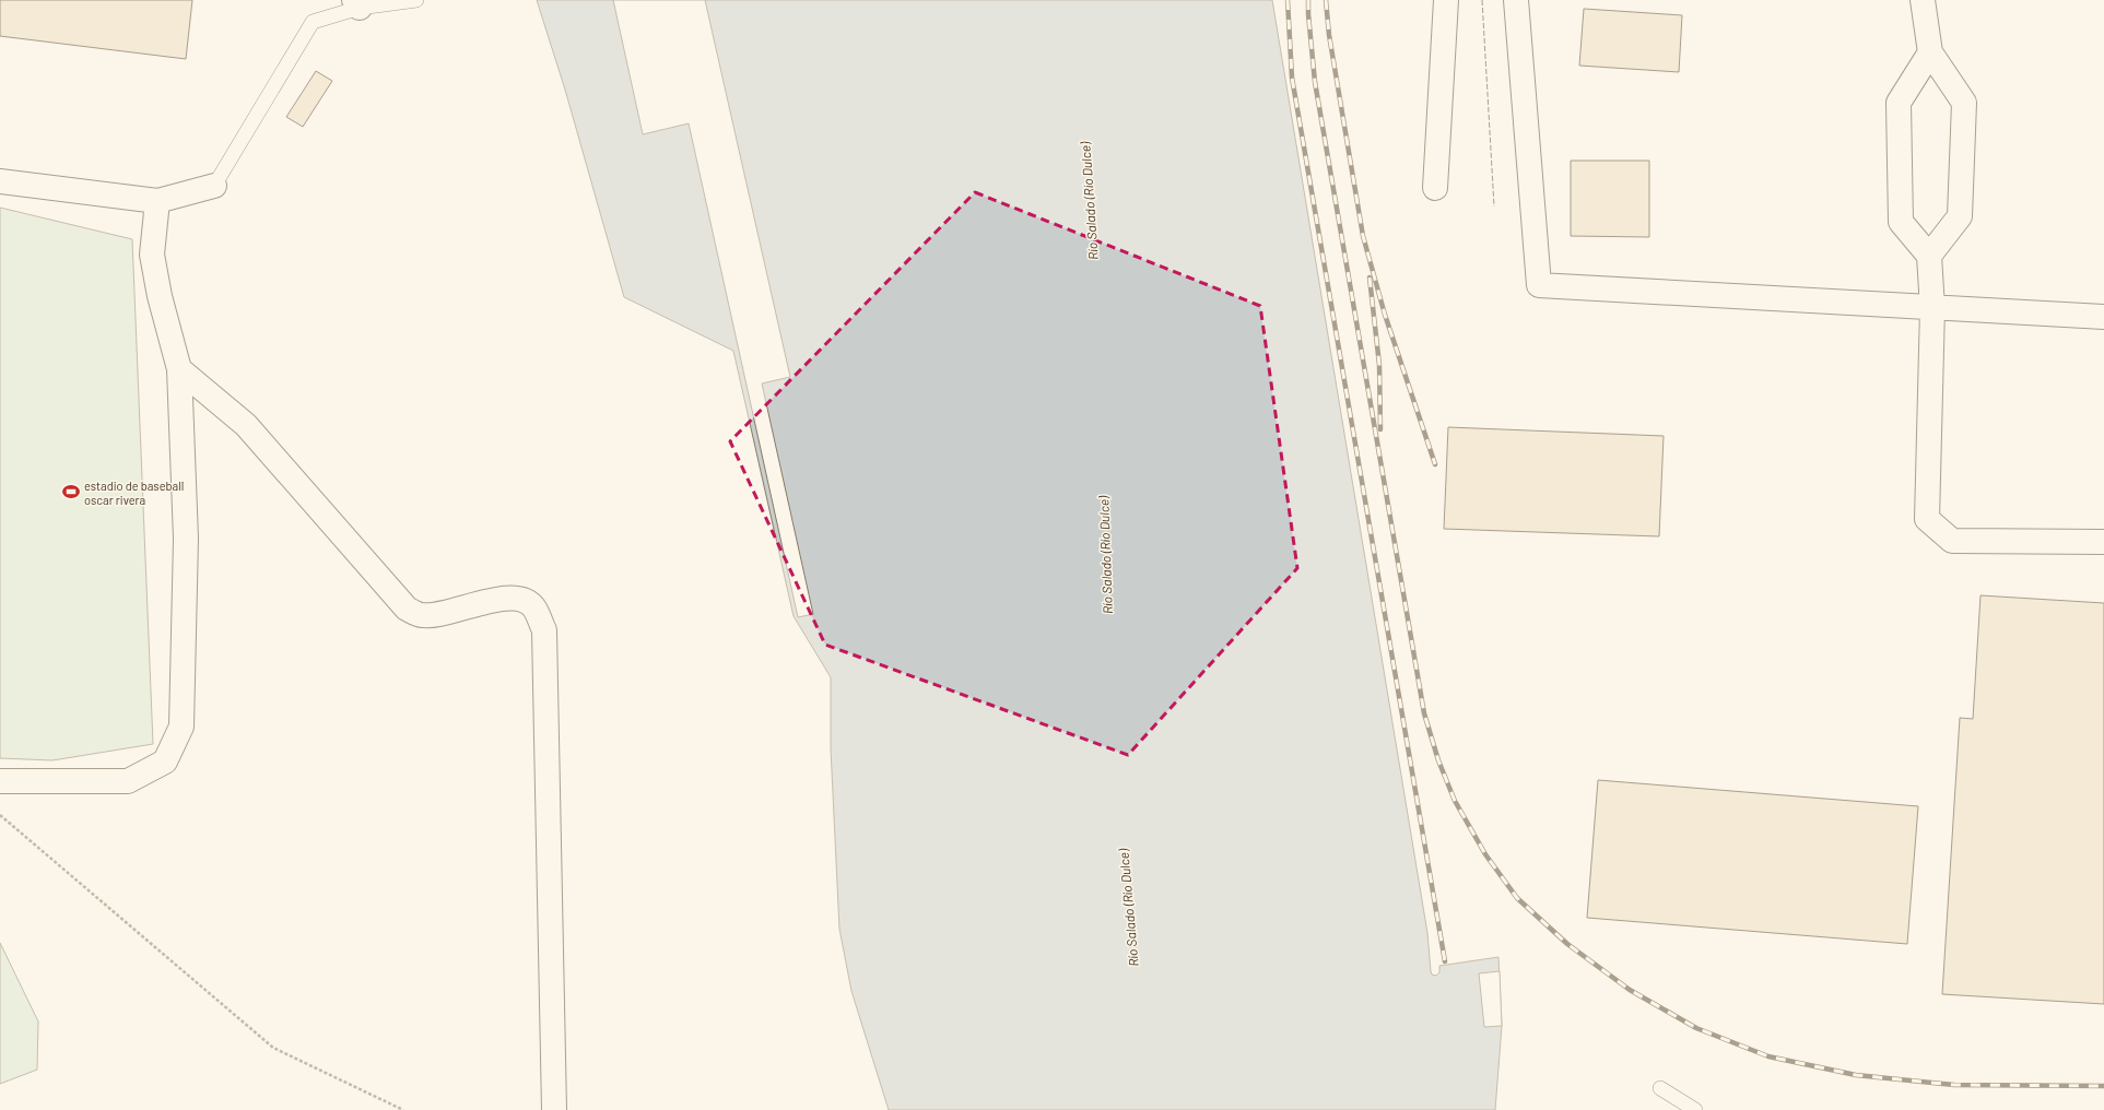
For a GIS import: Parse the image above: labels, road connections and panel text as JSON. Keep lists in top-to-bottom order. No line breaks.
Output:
{"water":["Río Salado (Río Dulce)"],"places":{"sports":["estadio de baseball oscar rivera"]}}
